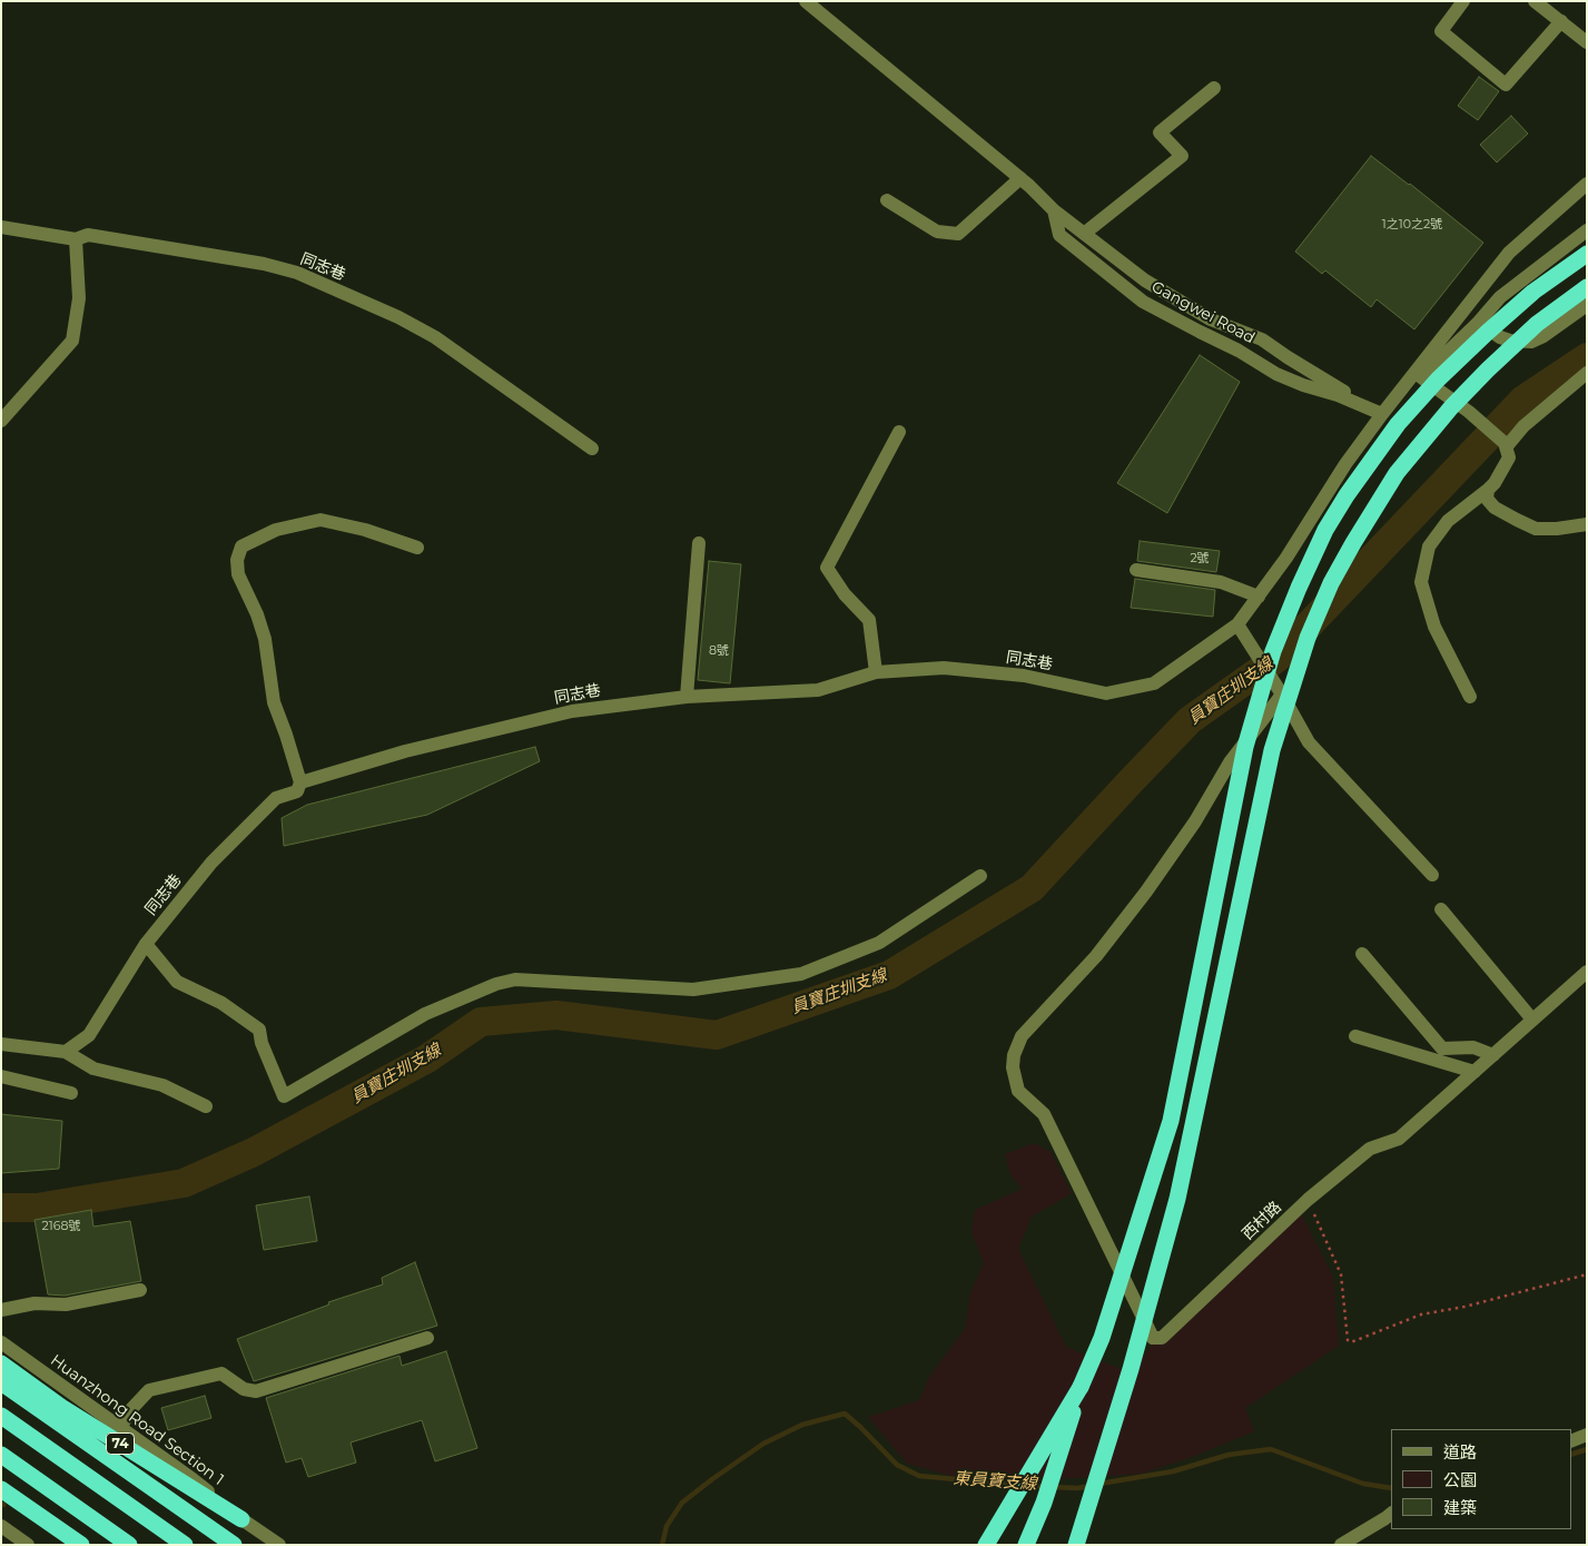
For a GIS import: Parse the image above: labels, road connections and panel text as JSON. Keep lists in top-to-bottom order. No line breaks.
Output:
{"streets":{"highway":["74"],"street":["同志巷","Gangwei Road","西村路","Huanzhong Road Section 1"]},"crossings":[["同志巷","Gangwei Road"],["Huanzhong Road Section 1","74"]],"water":["員寶庄圳支線","東員寶支線"],"house_numbers":["1之10之2號","2號","8號","2168號"],"legend":["道路","公園","建築"]}
